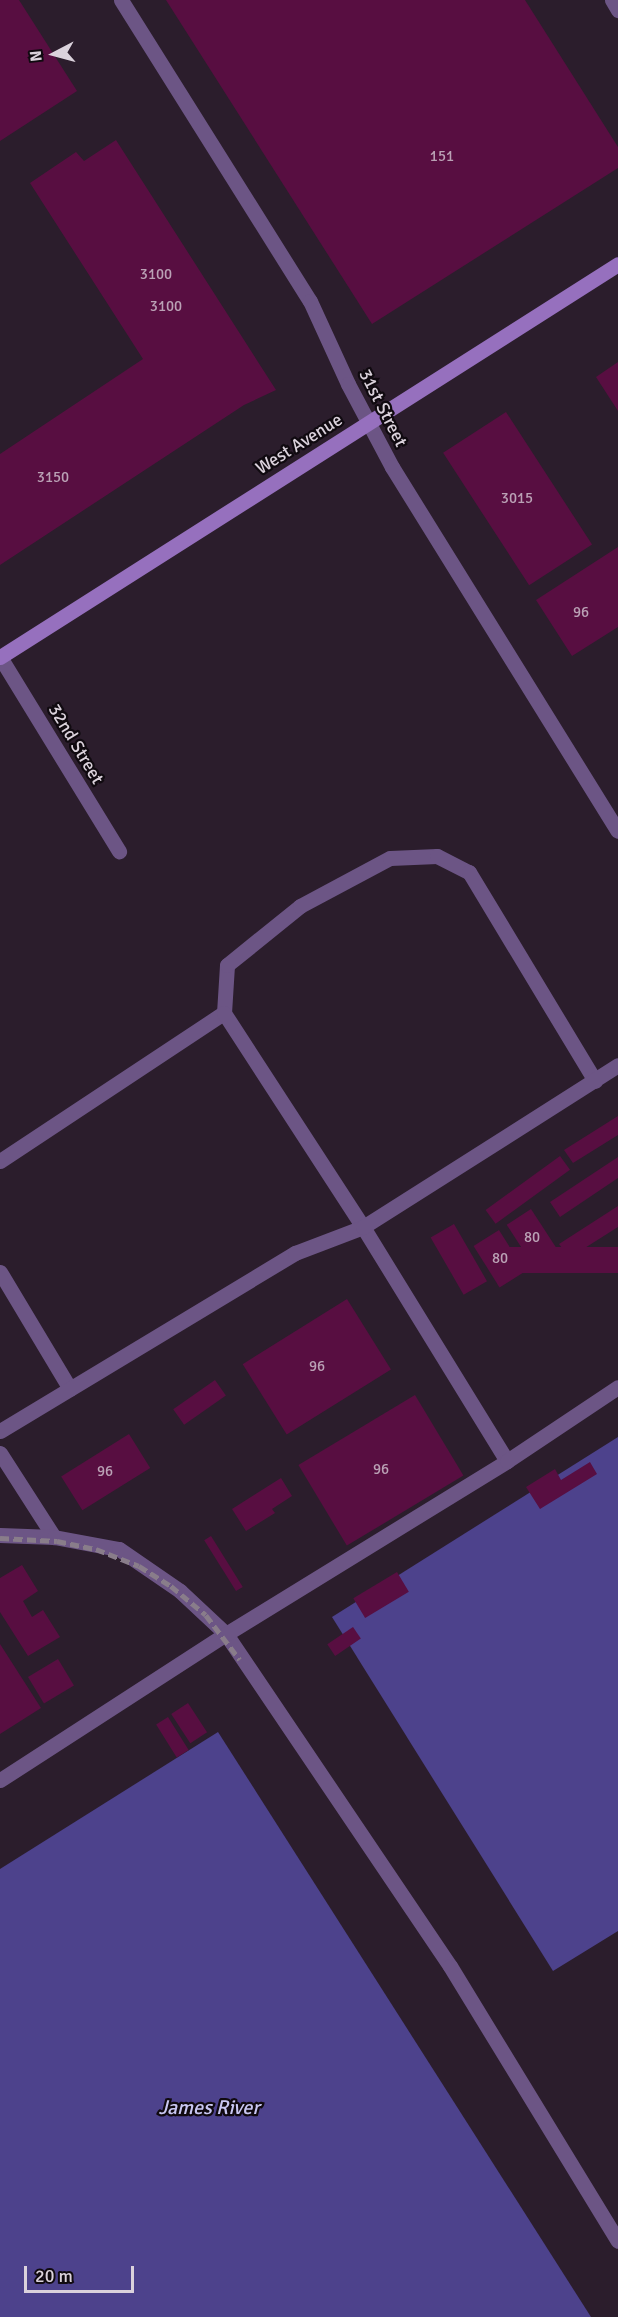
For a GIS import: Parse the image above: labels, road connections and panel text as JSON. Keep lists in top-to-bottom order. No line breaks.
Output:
{"streets":{"street":["31st Street","West Avenue","32nd Street"]},"crossings":[["31st Street","West Avenue"],["West Avenue","32nd Street"]],"water":["James River"],"house_numbers":["151","3100","3100","3150","3015","96","80","80","96","96","96"],"scale_bar":"20 m","north":"left"}
